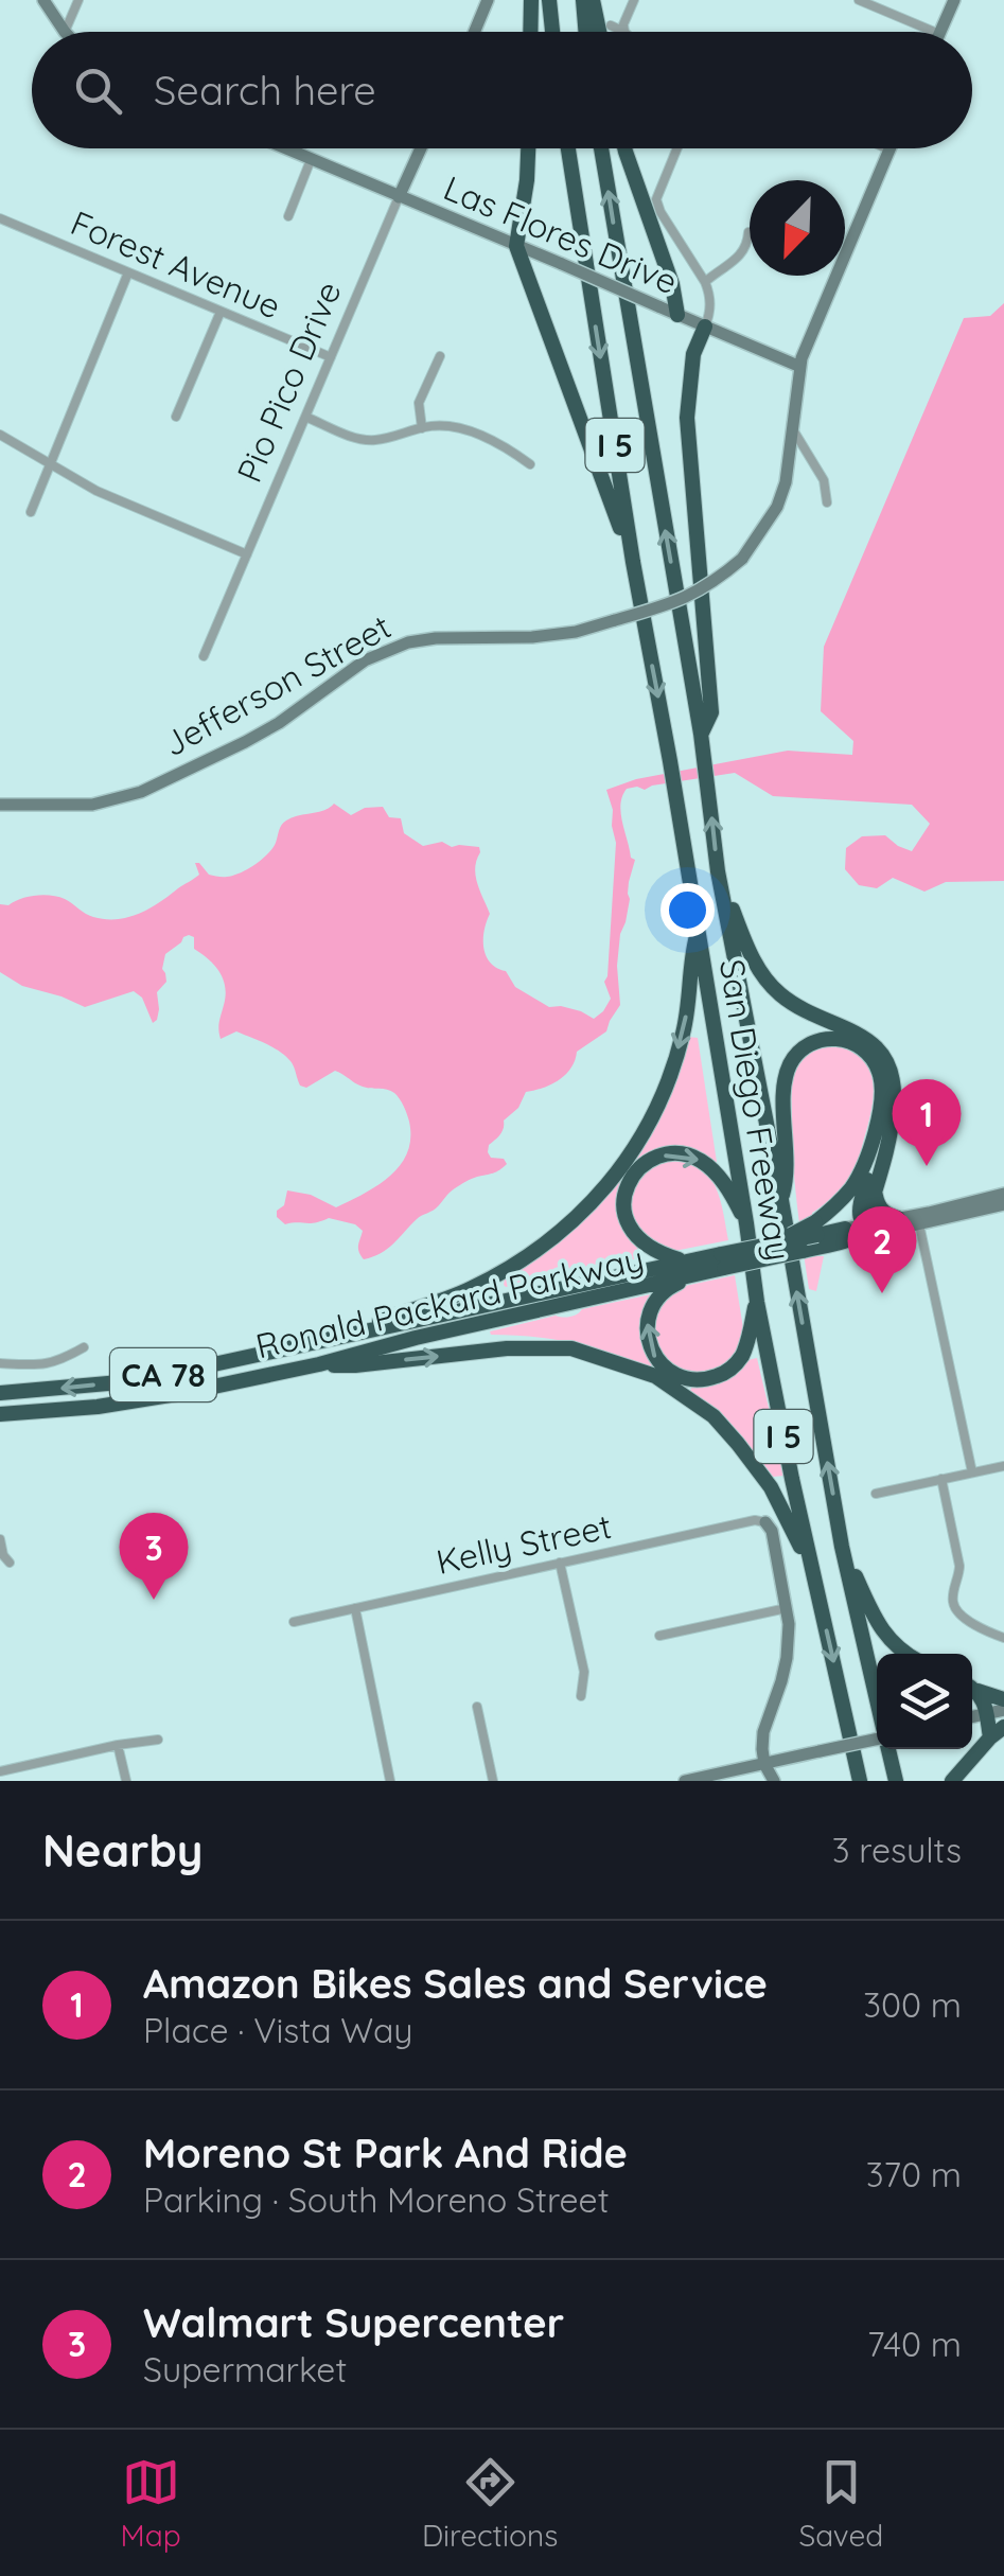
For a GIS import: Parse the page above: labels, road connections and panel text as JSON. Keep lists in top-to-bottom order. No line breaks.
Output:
{"streets":{"highway":["I 5","San Diego Freeway","Ronald Packard Parkway","CA 78"],"main road":["Las Flores Drive","Pio Pico Drive","Jefferson Street"],"street":["Forest Avenue","Kelly Street"]},"crossings":[["Las Flores Drive","Pio Pico Drive"],["Las Flores Drive","Jefferson Street"],["Forest Avenue","Pio Pico Drive"]],"north":"bottom left","page":{"search":"Search here","pins":["1","2","3"],"heading":["Nearby","3 results"],"list":[{"mark":"1","name":"Amazon Bikes Sales and Service","note":"Place · Vista Way","value":"300 m"},{"mark":"2","name":"Moreno St Park And Ride","note":"Parking · South Moreno Street","value":"370 m"},{"mark":"3","name":"Walmart Supercenter","note":"Supermarket","value":"740 m"}],"nav":["Map","Directions","Saved"]}}
